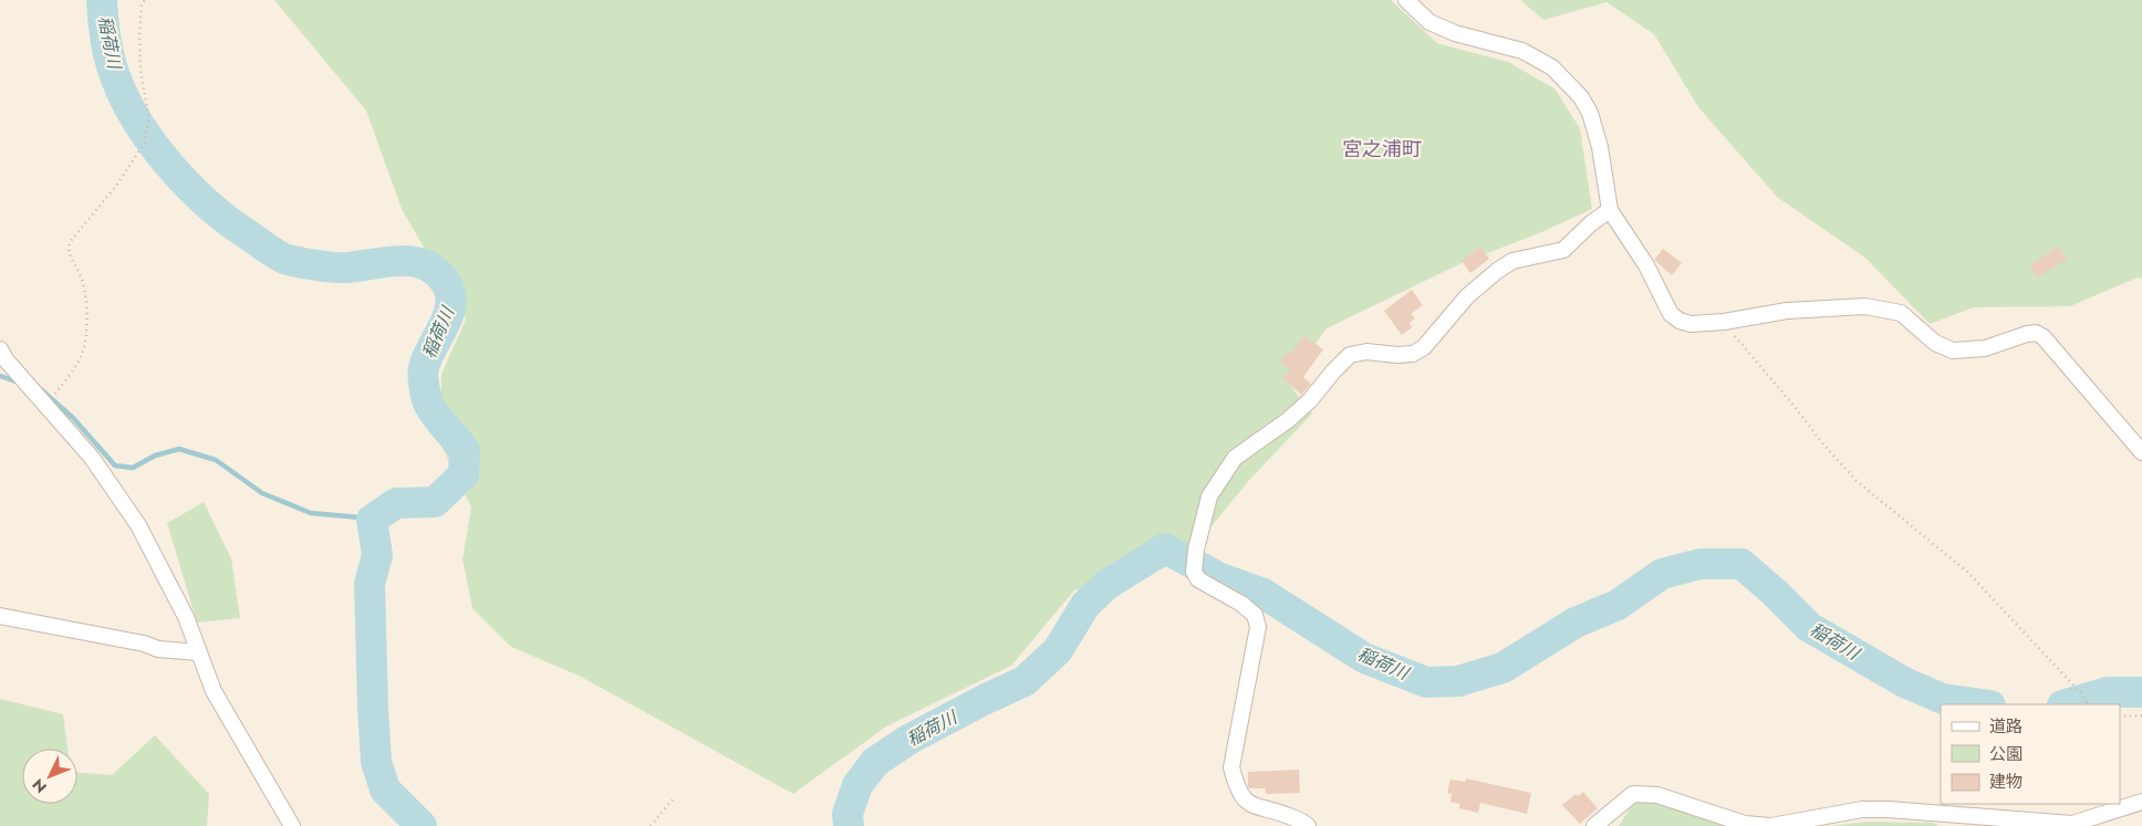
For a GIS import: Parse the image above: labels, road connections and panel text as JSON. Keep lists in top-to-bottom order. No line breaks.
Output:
{"districts":["宮之浦町"],"water":["稲荷川"],"legend":["道路","公園","建物"],"north":"bottom left"}
